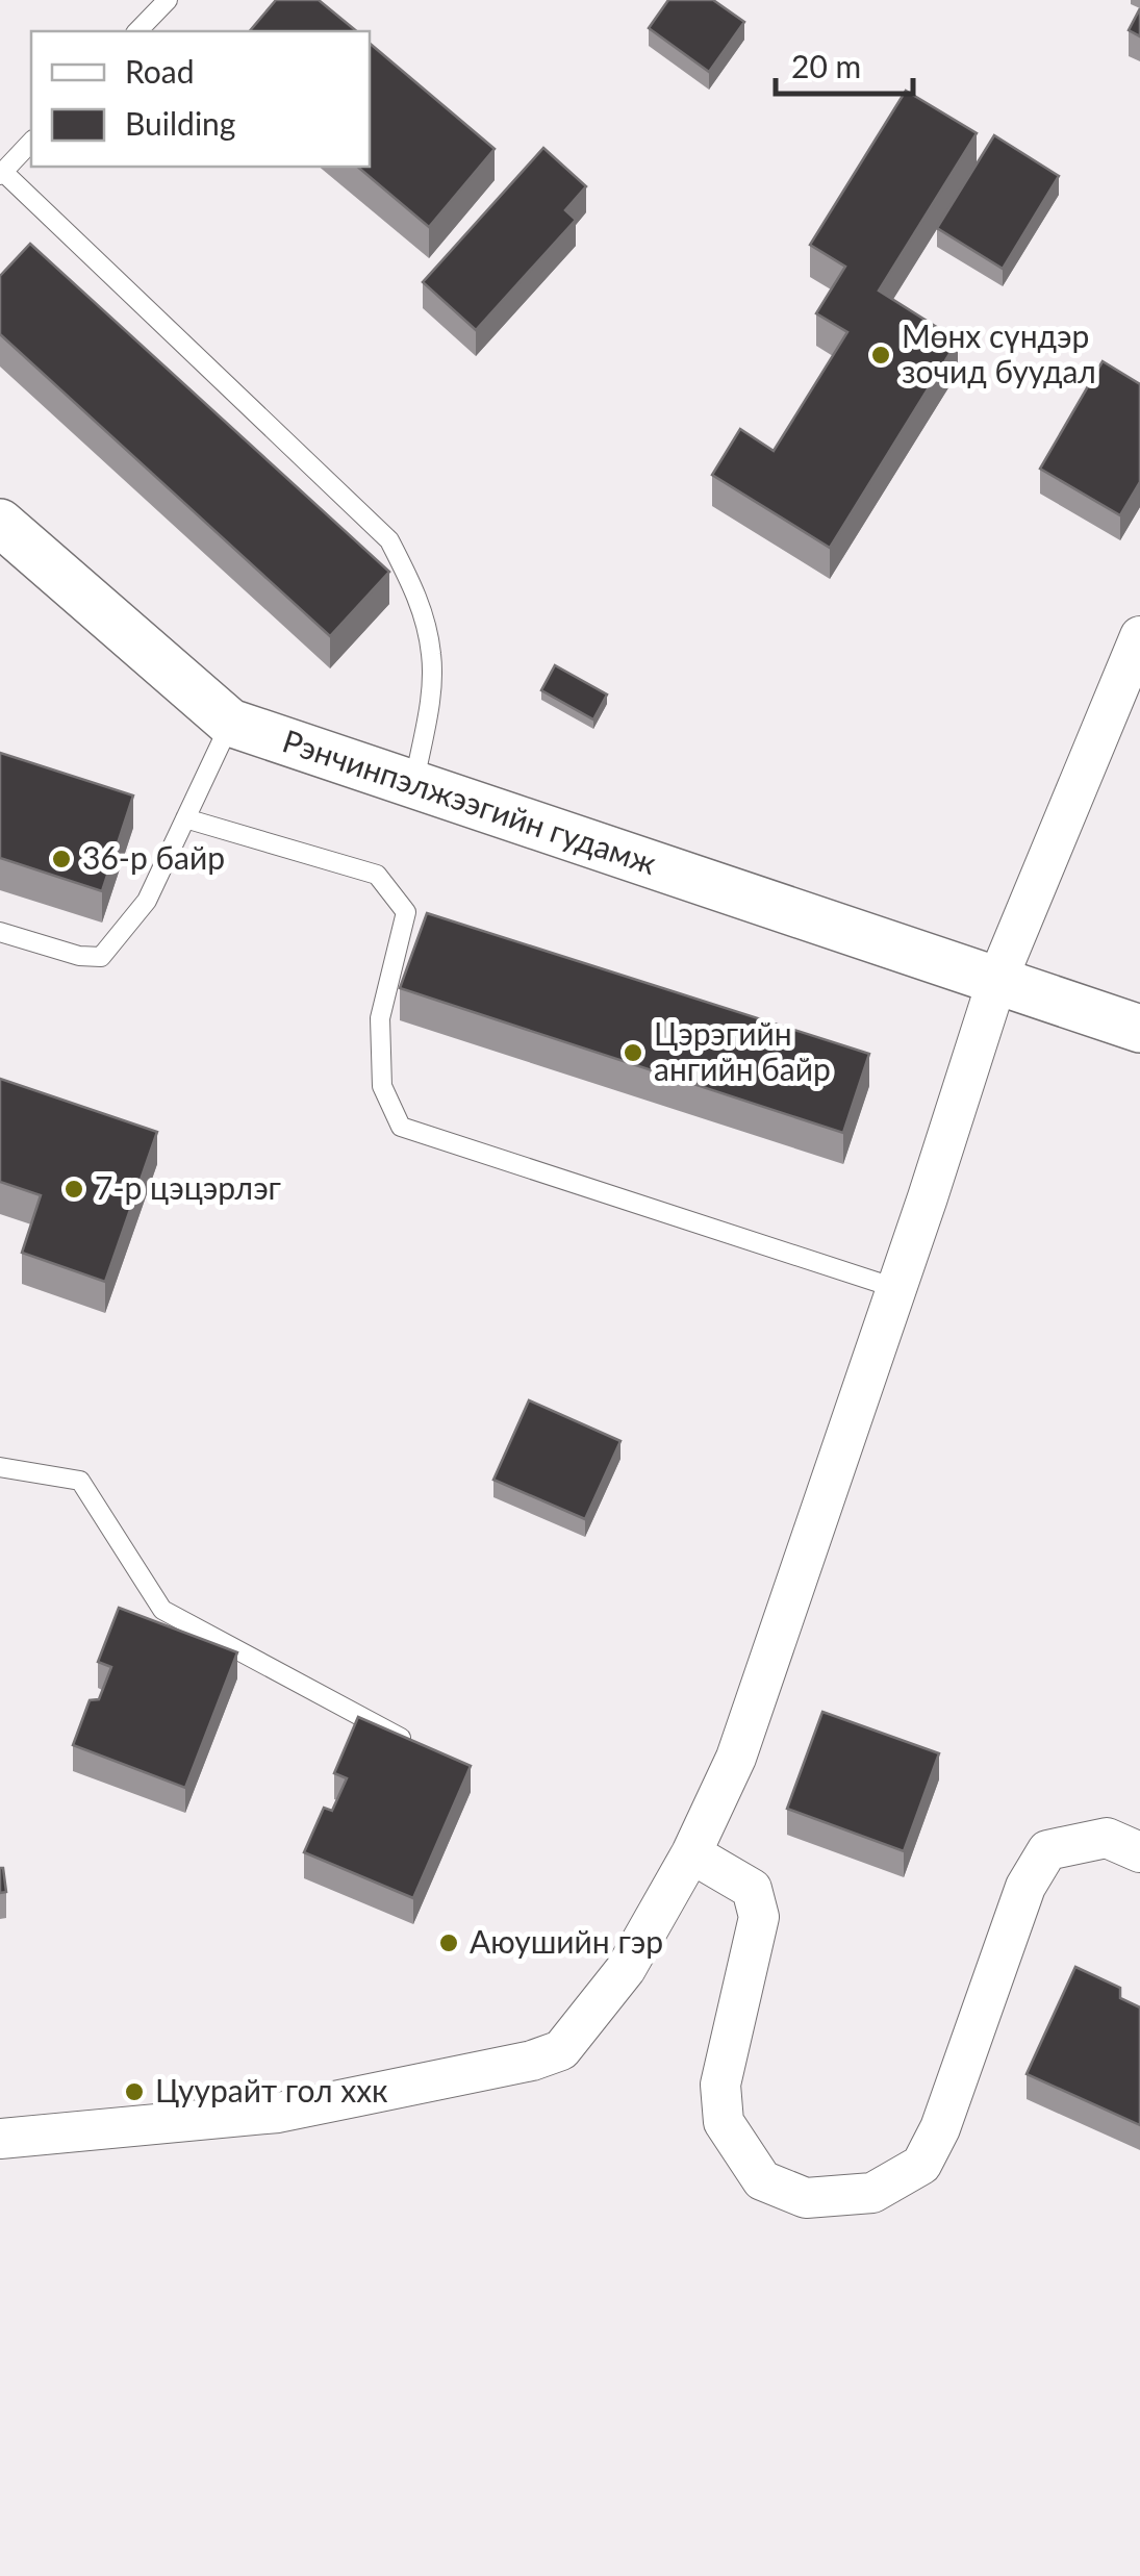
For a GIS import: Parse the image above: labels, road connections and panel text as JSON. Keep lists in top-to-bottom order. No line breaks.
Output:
{"streets":{"street":["Рэнчинпэлжээгийн гудамж"]},"places":["Мөнх сүндэр зочид буудал","36-р байр","Цэрэгийн ангийн байр","7-р цэцэрлэг","Аюушийн гэр","Цуурайт гол ххк"],"legend":["Road","Building"],"scale_bar":"20 m"}
